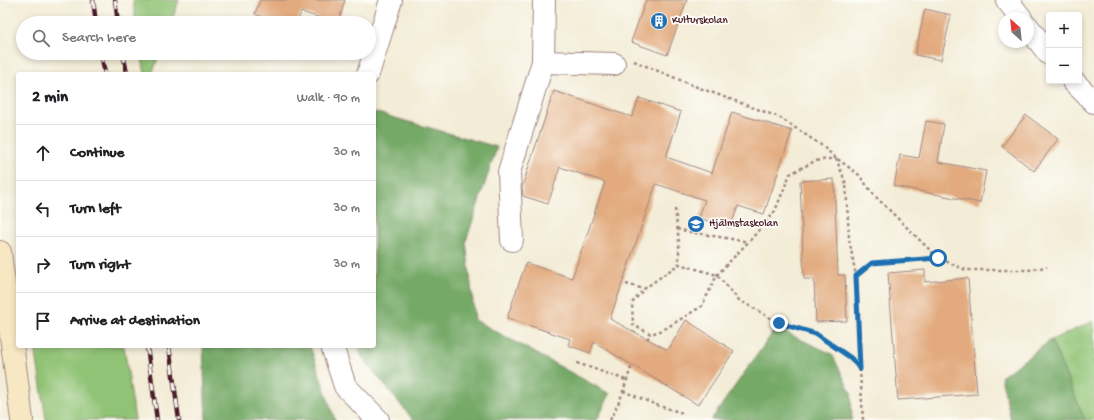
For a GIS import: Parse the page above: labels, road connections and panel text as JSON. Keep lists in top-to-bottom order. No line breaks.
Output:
{"places":{"building":["Kulturskolan"],"school or university":["Hjälmstaskolan"]},"north":"top left","page":{"map_buttons":["+","−"],"search":"Search here","heading":["2 min","Walk · 90 m"],"list":[["Continue","30 m"],["Turn left","30 m"],["Turn right","30 m"],"Arrive at destination"]}}
